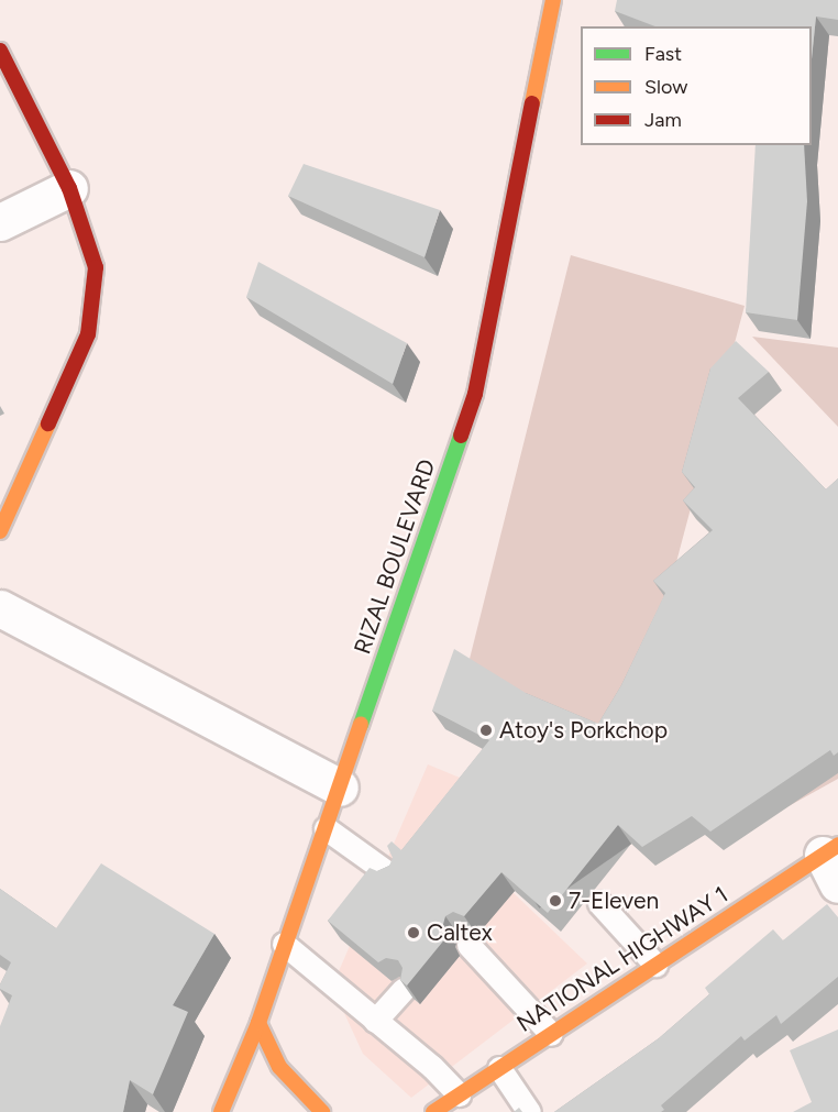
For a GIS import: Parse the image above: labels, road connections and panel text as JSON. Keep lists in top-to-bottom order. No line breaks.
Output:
{"streets":{"main road":["RIZAL BOULEVARD","NATIONAL HIGHWAY 1"]},"places":["Atoy's Porkchop","7-Eleven","Caltex"],"legend":["Fast","Slow","Jam"]}
